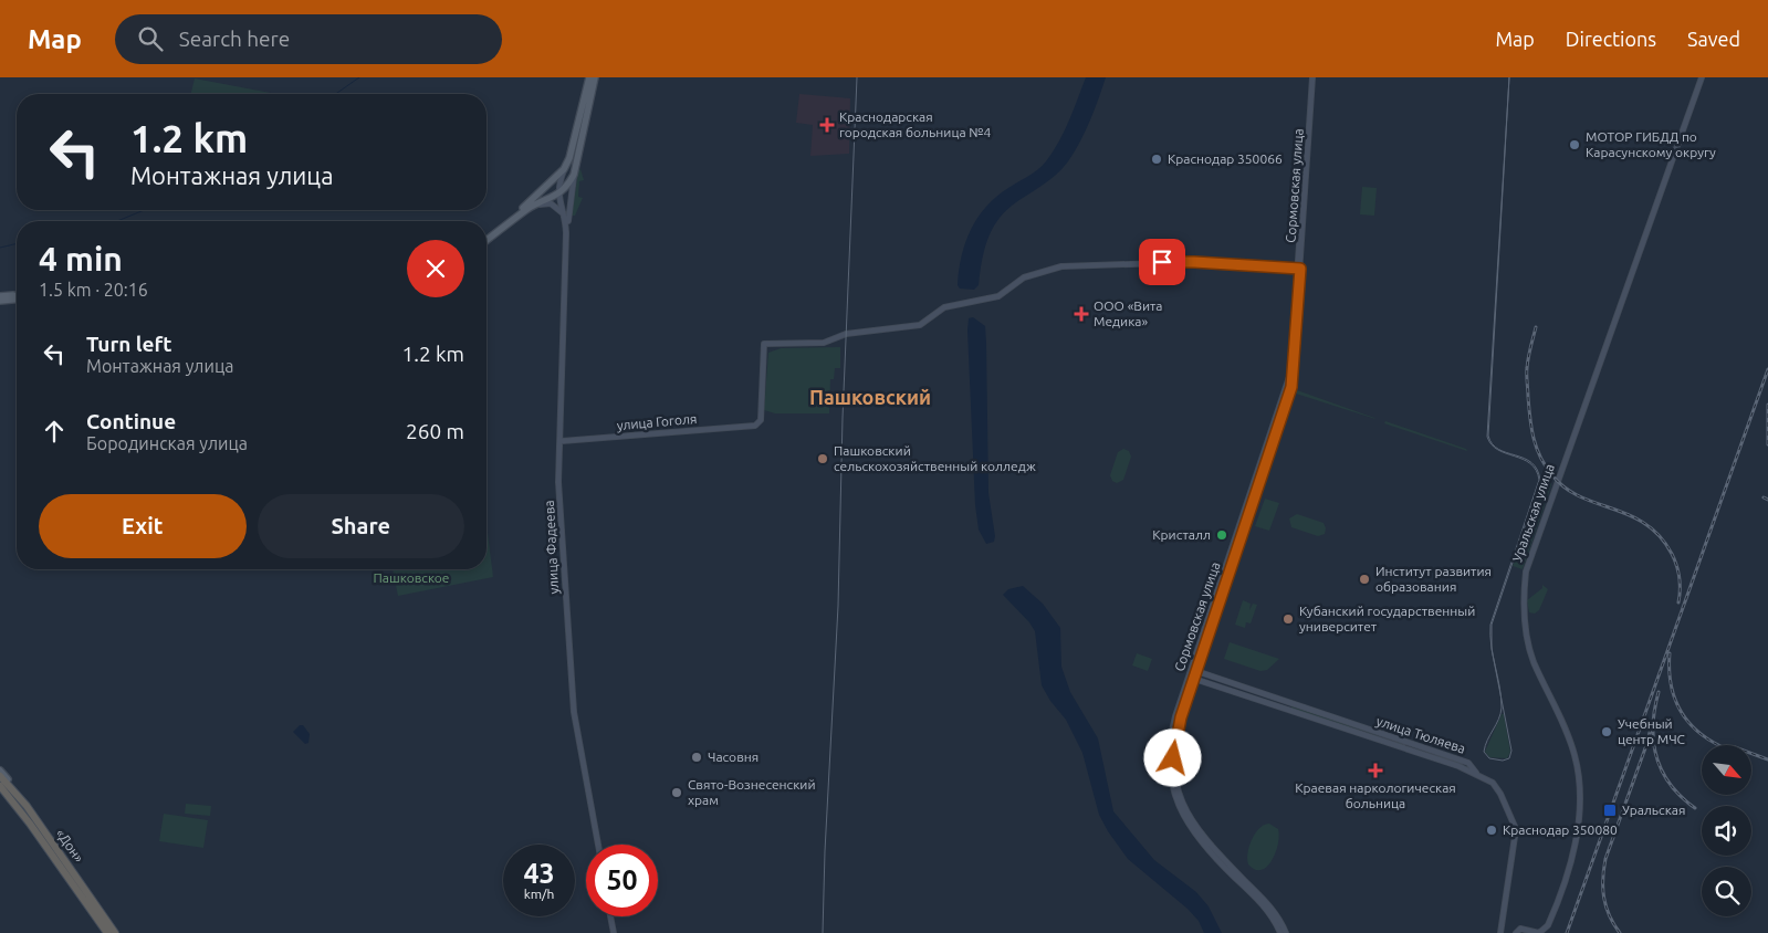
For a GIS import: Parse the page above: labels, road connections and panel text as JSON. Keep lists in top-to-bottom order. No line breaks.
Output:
{"streets":{"highway":["«Дон»"],"main road":["Сормовская улица","улица Гоголя","Уральская улица","улица Фадеева","улица Тюляева"]},"crossings":[["Сормовская улица","улица Гоголя"],["Сормовская улица","улица Тюляева"],["улица Гоголя","улица Фадеева"]],"districts":["Пашковский"],"parks":["Пашковское"],"places":{"health":["Краснодарская городская больница №4","ООО «Вита Медика»","Краевая наркологическая больница"],"other":["МОТОР ГИБДД по Карасунскому округу","Краснодар 350066","Пашковский сельскохозяйственный колледж","Кристалл","Институт развития образования","Кубанский государственный университет","Учебный центр МЧС","Часовня","Свято-Вознесенский храм","Краснодар 350080"],"transit":["Уральская"]},"north":"bottom right","page":{"header":"Map","search":"Search here","nav":["Map","Directions","Saved"],"turn":["1.2 km","Монтажная улица"],"heading":["4 min","1.5 km · 20:16"],"list":[{"name":"Turn left","note":"Монтажная улица","value":"1.2 km"},{"name":"Continue","note":"Бородинская улица","value":"260 m"}],"buttons":["Exit","Share"],"speed":"43 km/h","limit":"50"}}
